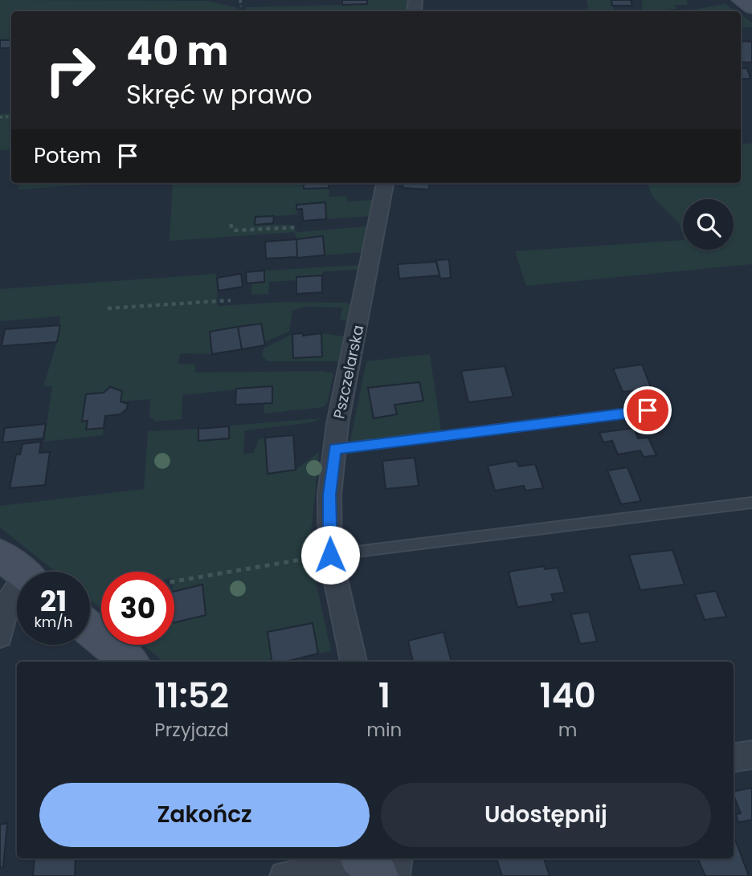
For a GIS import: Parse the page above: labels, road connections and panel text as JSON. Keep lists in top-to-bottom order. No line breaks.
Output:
{"streets":{"street":["Pszczelarska"]},"page":{"turn":["40 m","Skręć w prawo"],"then":"Potem","speed":"21 km/h","limit":"30","eta":["11:52","Przyjazd","1","min","140","m"],"buttons":["Zakończ","Udostępnij"]}}
